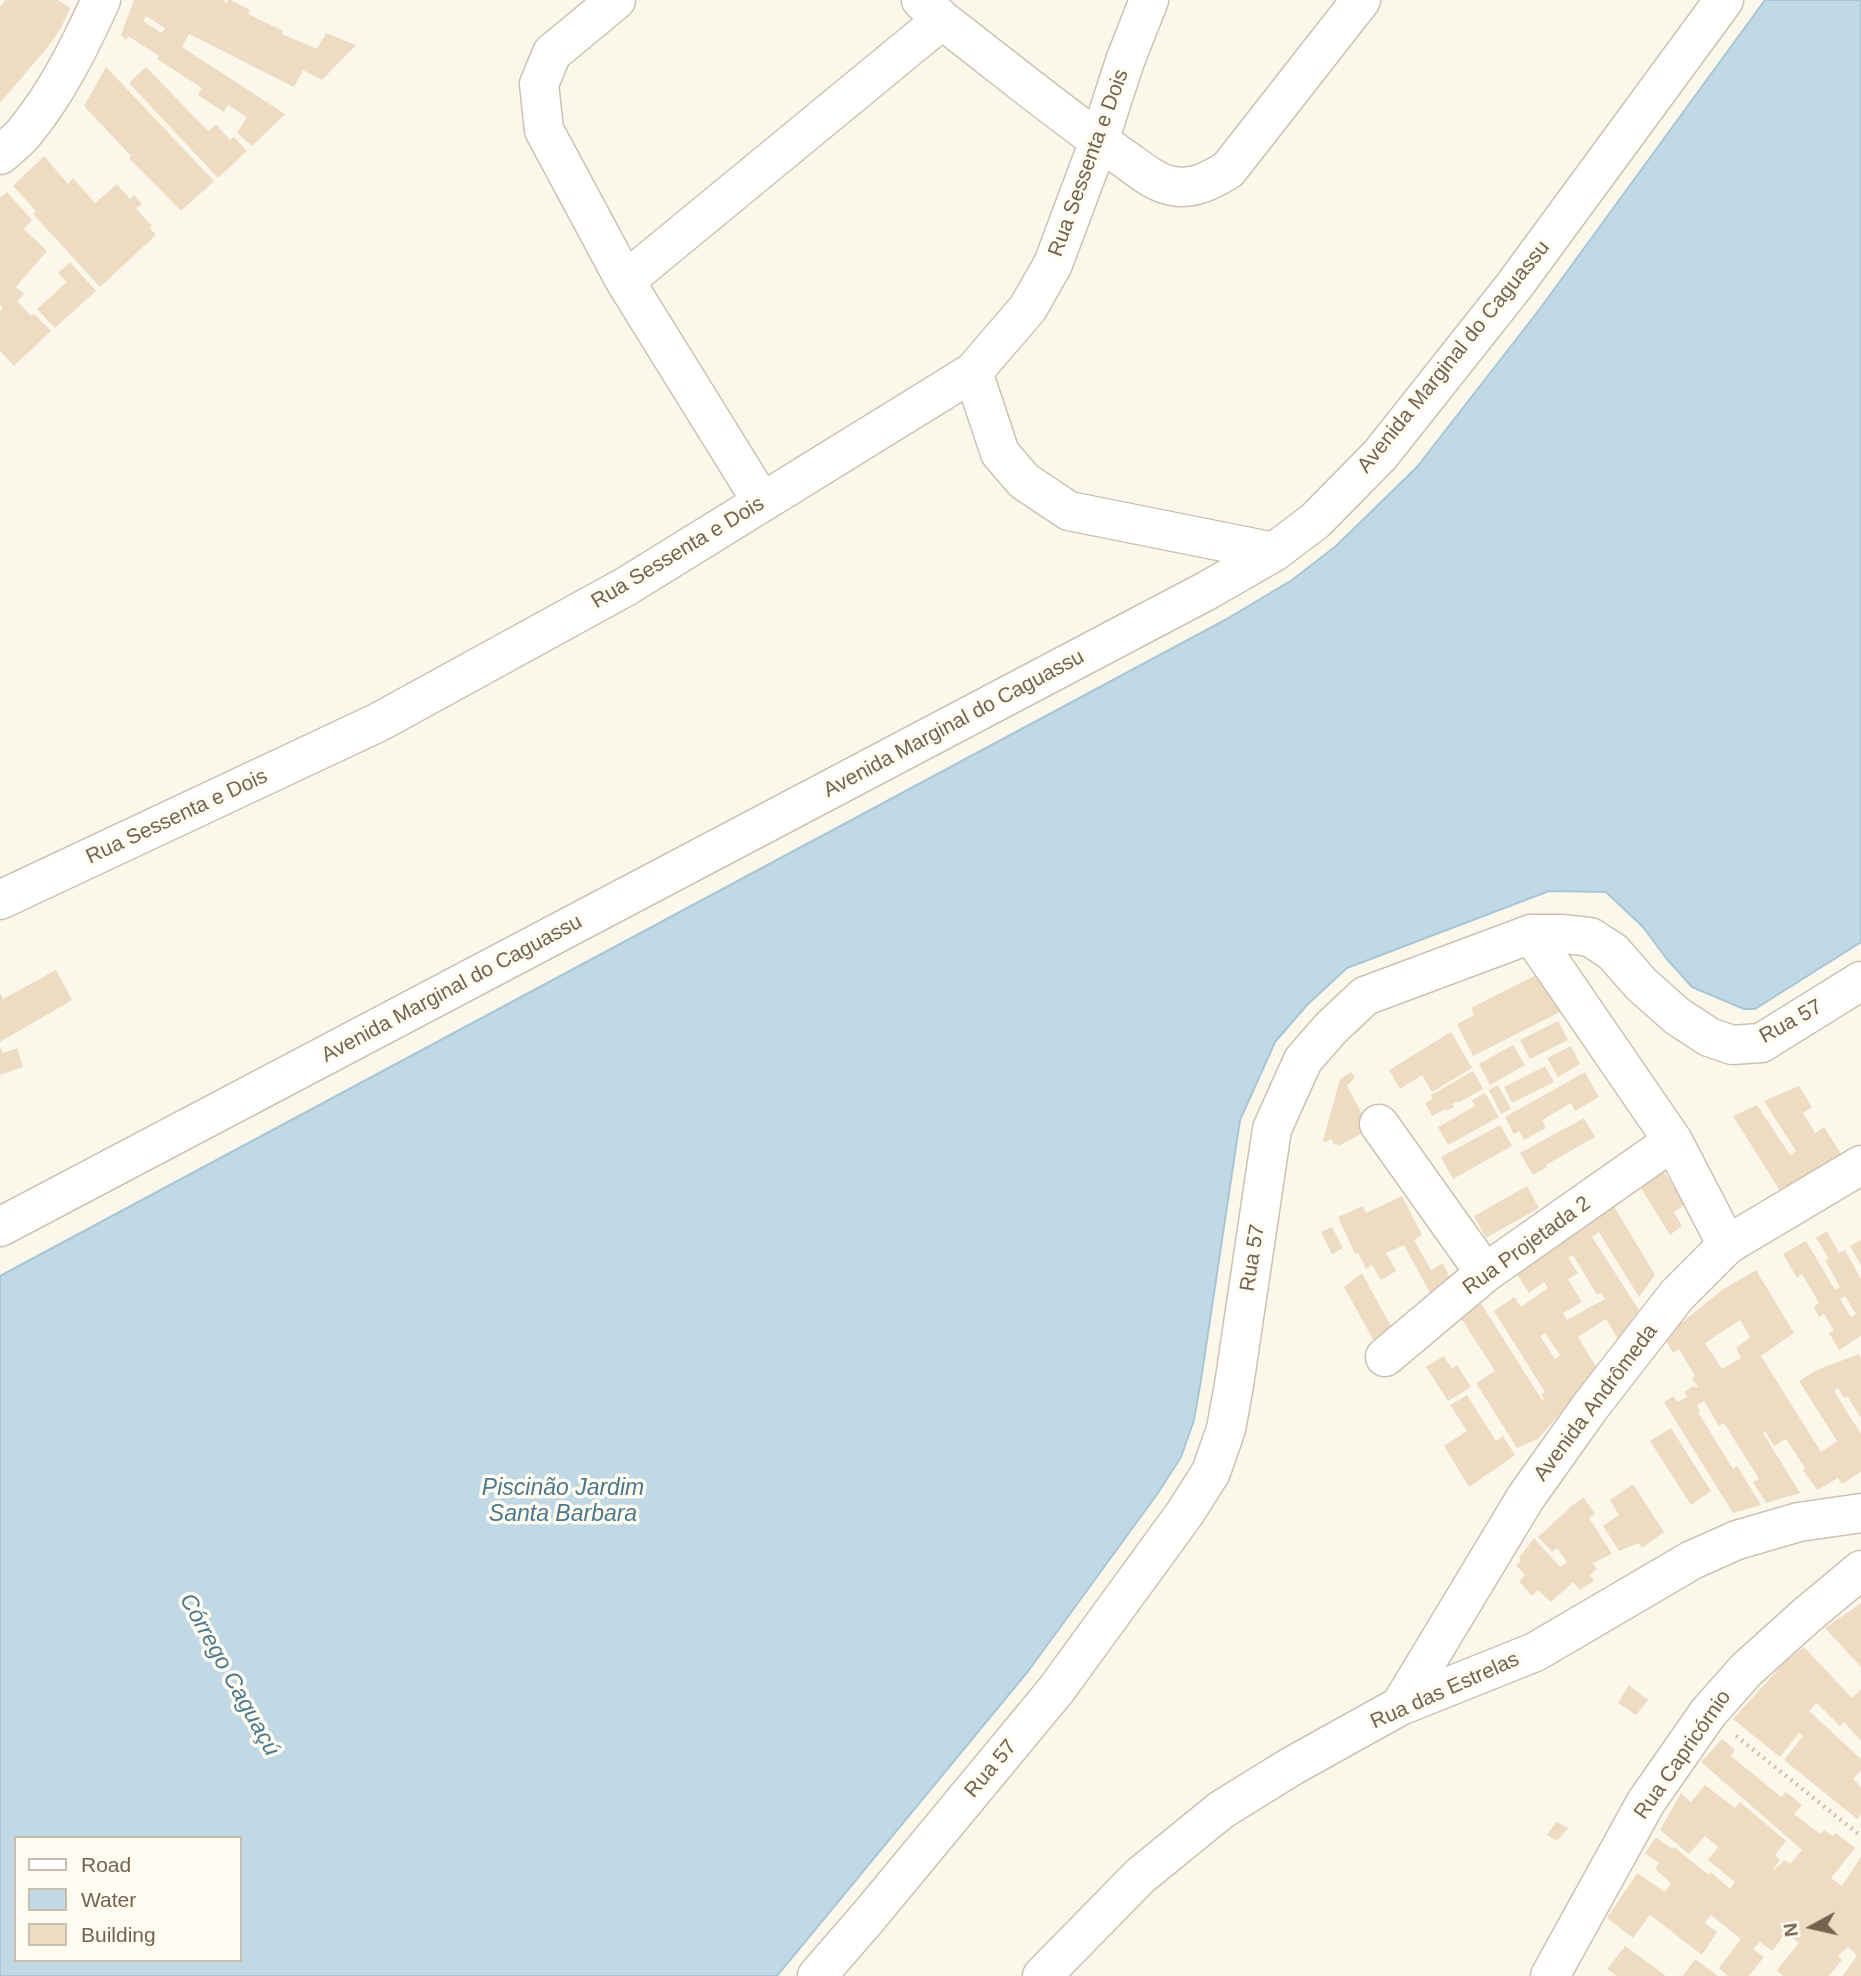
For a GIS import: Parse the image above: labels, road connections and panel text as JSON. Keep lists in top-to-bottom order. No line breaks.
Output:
{"streets":{"street":["Rua Sessenta e Dois","Avenida Marginal do Caguassu","Rua 57","Rua Projetada 2","Avenida Andrômeda","Rua das Estrelas","Rua Capricórnio"]},"crossings":[["Avenida Andrômeda","Rua das Estrelas"]],"water":["Piscinão Jardim Santa Barbara","Córrego Caguaçú"],"legend":["Road","Water","Building"],"north":"left"}
